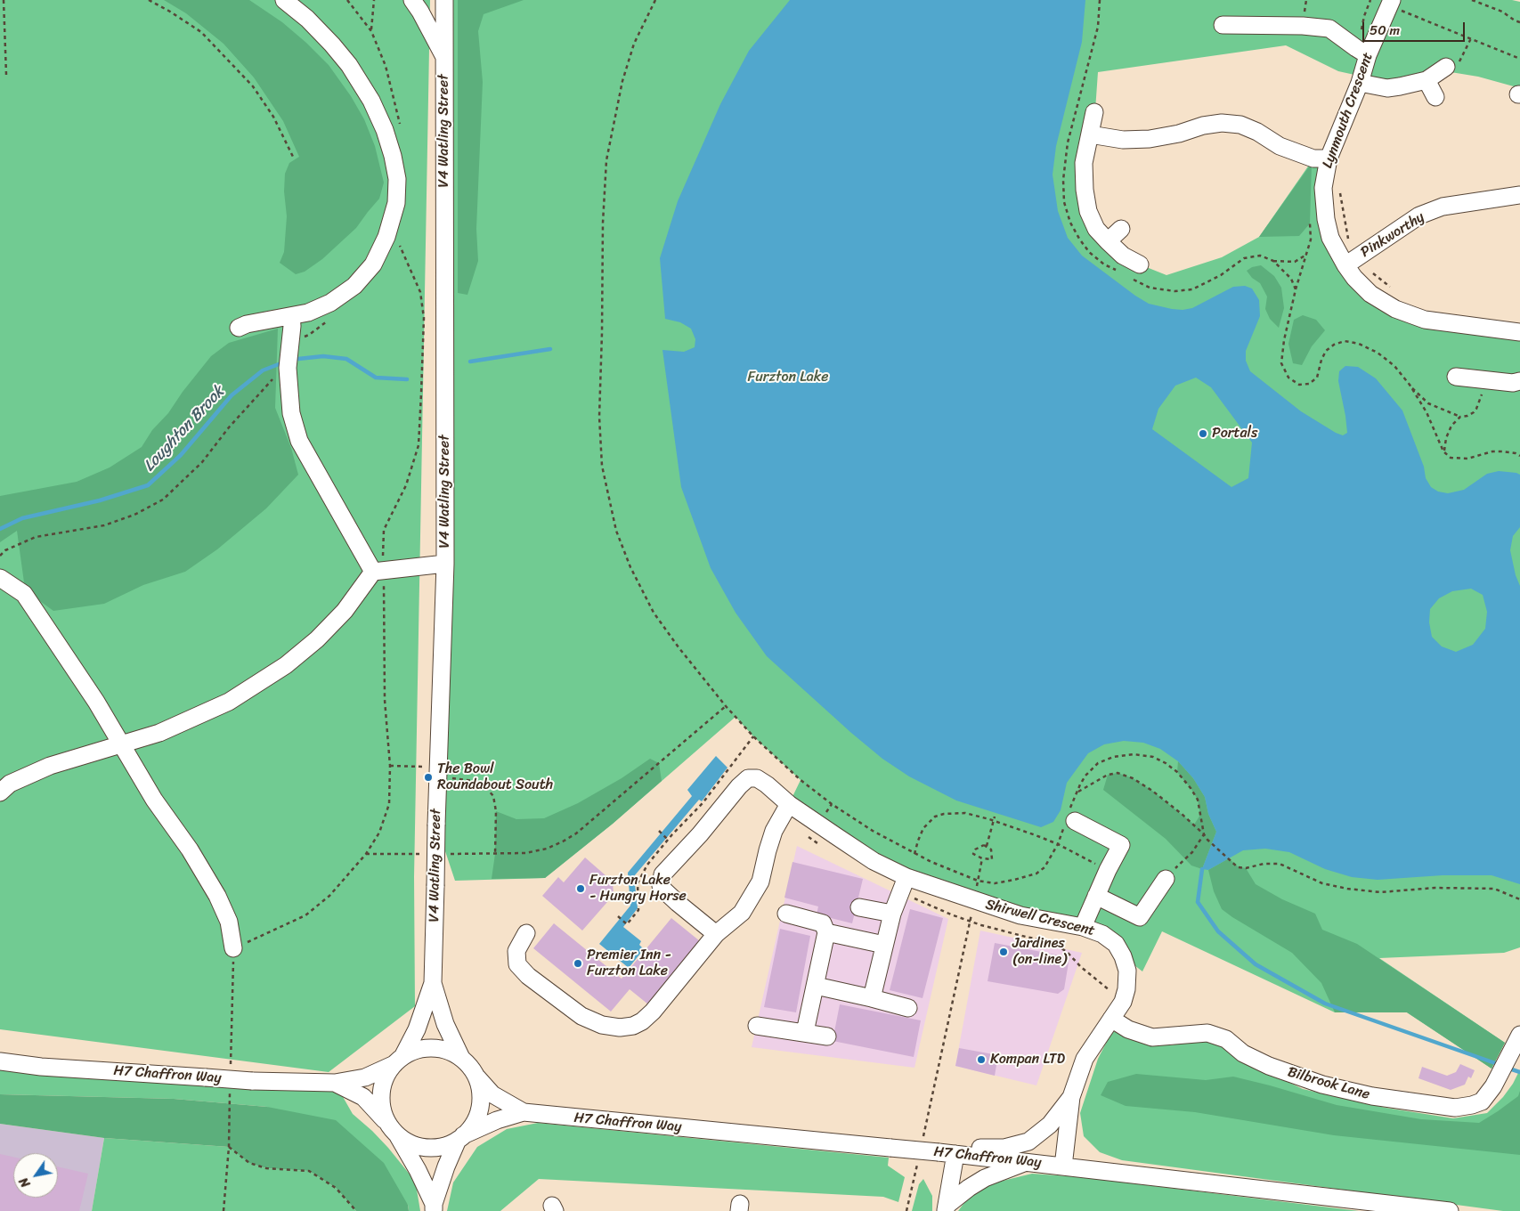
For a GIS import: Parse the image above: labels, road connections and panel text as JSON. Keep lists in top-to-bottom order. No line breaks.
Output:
{"streets":{"street":["Lynmouth Crescent","V4 Watling Street","Pinkworthy","Shirwell Crescent","H7 Chaffron Way","Bilbrook Lane"]},"crossings":[["Lynmouth Crescent","Pinkworthy"],["V4 Watling Street","H7 Chaffron Way"],["Shirwell Crescent","H7 Chaffron Way"],["Shirwell Crescent","Bilbrook Lane"]],"water":["Loughton Brook"],"parks":["Furzton Lake"],"places":["Portals","The Bowl Roundabout South","Furzton Lake - Hungry Horse","Jardines (on-line)","Premier Inn - Furzton Lake","Kompan LTD"],"scale_bar":"50 m","north":"bottom left"}
